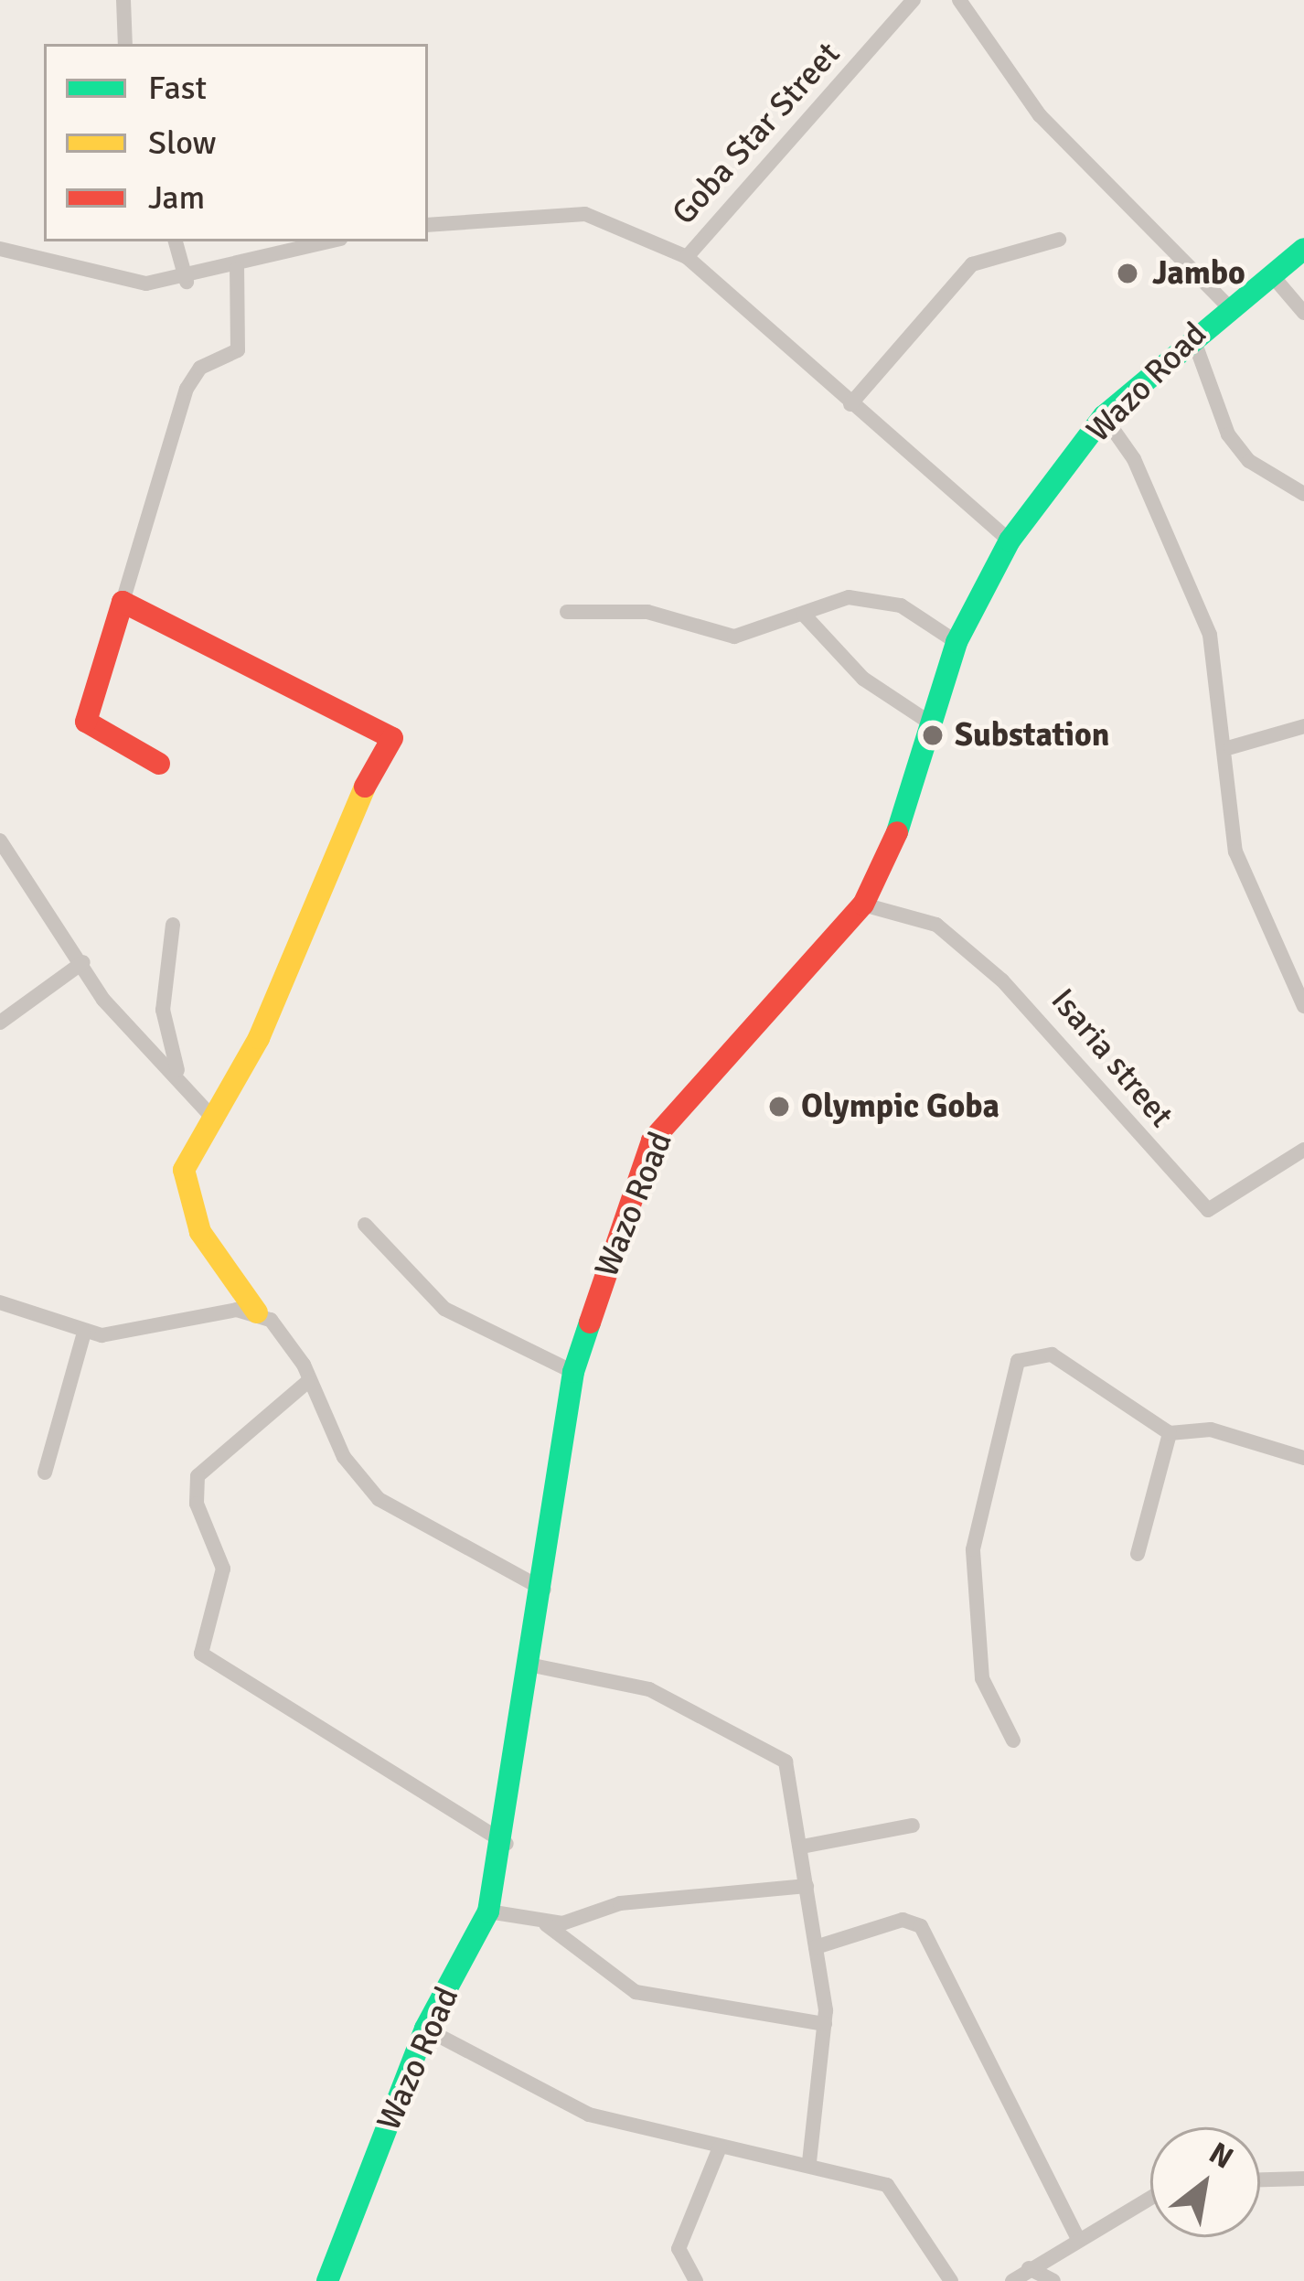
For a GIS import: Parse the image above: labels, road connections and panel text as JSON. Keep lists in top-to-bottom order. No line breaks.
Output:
{"streets":{"main road":["Wazo Road"],"street":["Goba Star Street","Isaria street"]},"crossings":[["Wazo Road","Isaria street"]],"places":["Jambo","Substation","Olympic Goba"],"legend":["Fast","Slow","Jam"],"north":"top right"}
